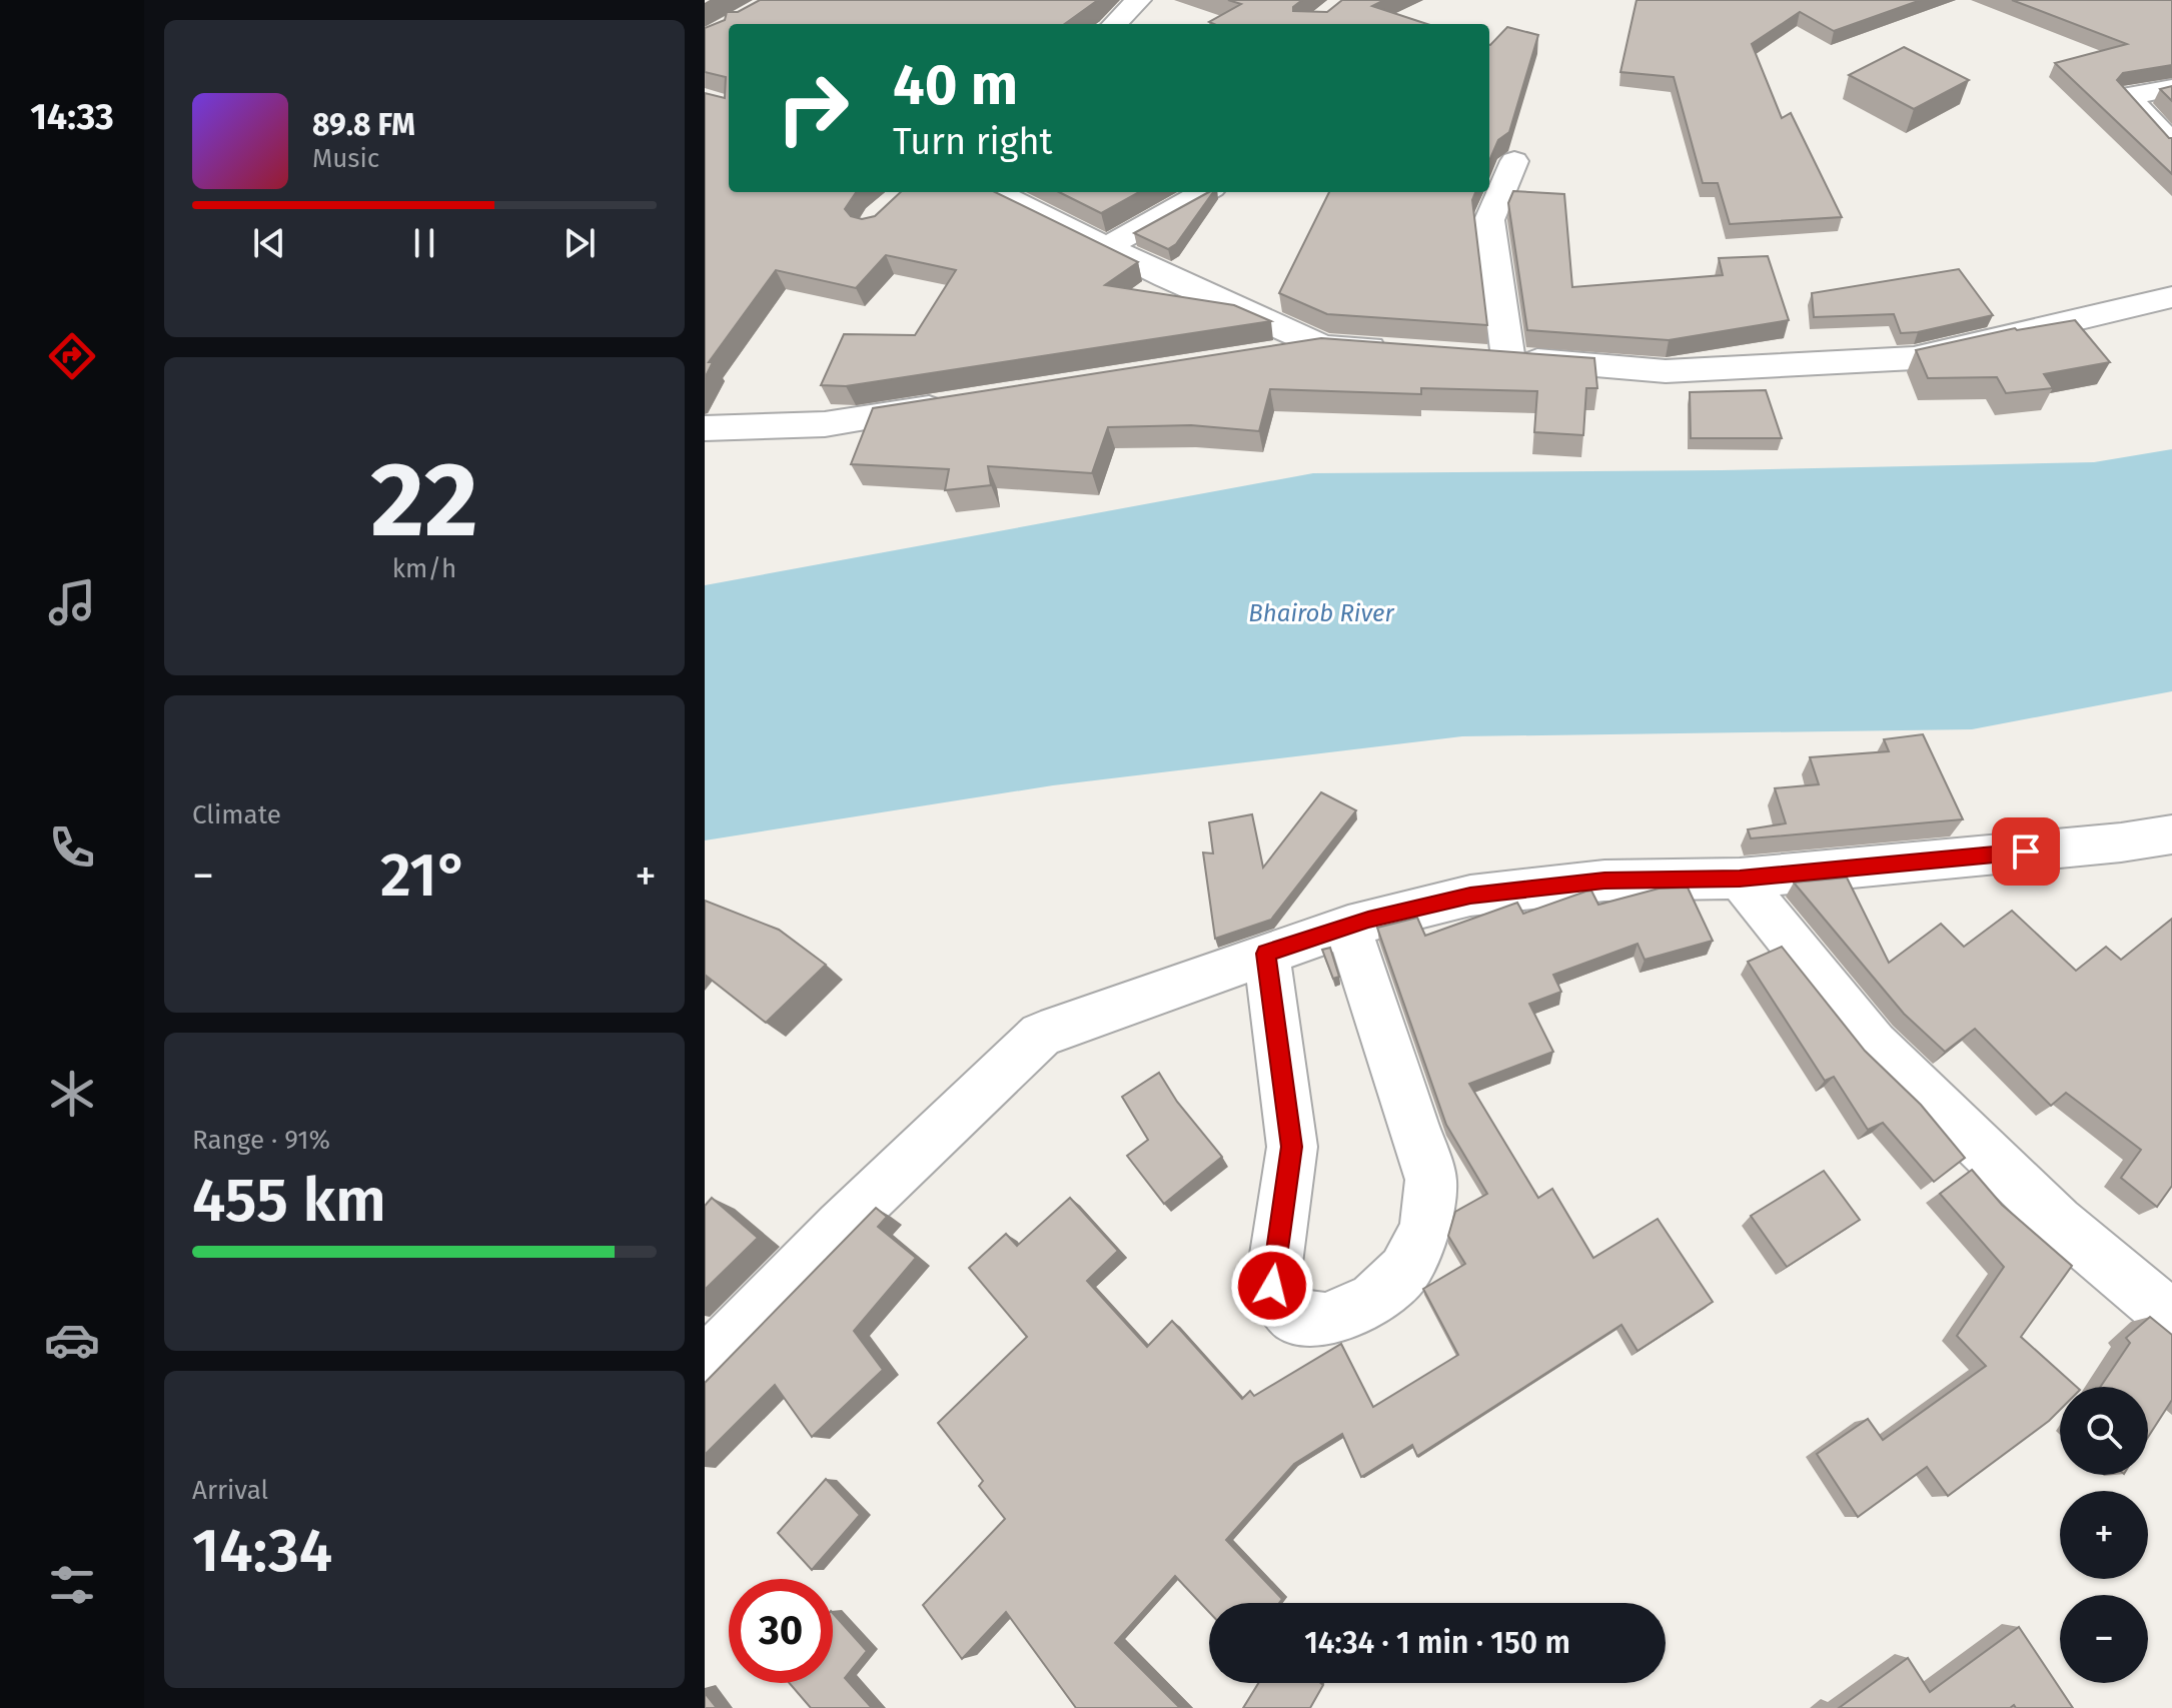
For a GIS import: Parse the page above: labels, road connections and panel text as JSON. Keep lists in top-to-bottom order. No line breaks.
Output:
{"water":["Bhairob River"],"page":{"tabs":"14:33","turn":["40 m","Turn right"],"song":["89.8 FM","Music"],"tile":[["22","km/h"],"Climate",["Range · 91%","455 km"],["Arrival","14:34"]],"heat":["−","21°","+"],"map_buttons":["+","−"],"limit":"30","trip":"14:34 · 1 min · 150 m"}}
